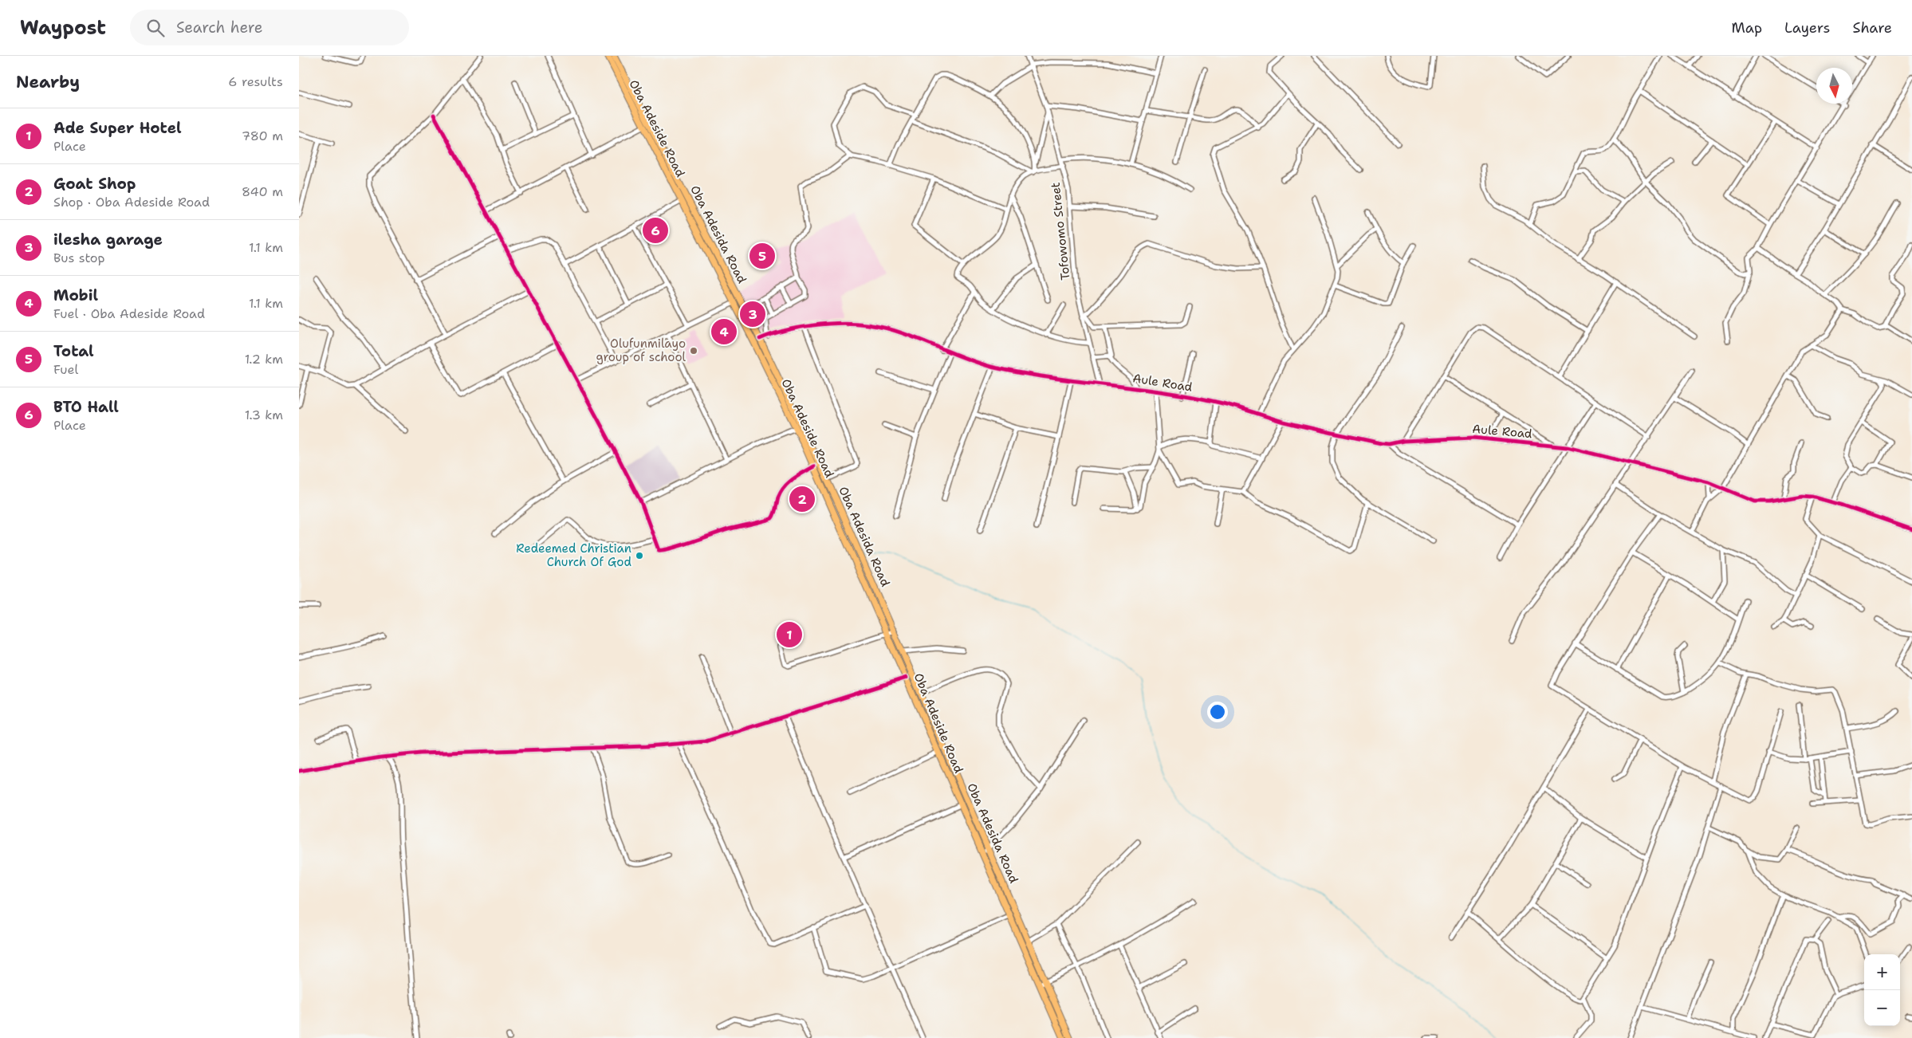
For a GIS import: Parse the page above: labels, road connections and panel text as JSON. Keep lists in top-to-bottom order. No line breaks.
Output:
{"streets":{"main road":["Oba Adeside Road","Oba Adesida Road"],"street":["Tofowomo Street","Aule Road"]},"crossings":[["Oba Adeside Road","Oba Adesida Road"],["Tofowomo Street","Aule Road"],["Oba Adesida Road","Aule Road"]],"places":["Olufunmilayo group of school","Redeemed Christian Church Of God"],"north":"bottom","page":{"header":"Waypost","search":"Search here","nav":["Map","Layers","Share"],"heading":["Nearby","6 results"],"list":[{"mark":"1","name":"Ade Super Hotel","note":"Place","value":"780 m"},{"mark":"2","name":"Goat Shop","note":"Shop · Oba Adeside Road","value":"840 m"},{"mark":"3","name":"ilesha garage","note":"Bus stop","value":"1.1 km"},{"mark":"4","name":"Mobil","note":"Fuel · Oba Adeside Road","value":"1.1 km"},{"mark":"5","name":"Total","note":"Fuel","value":"1.2 km"},{"mark":"6","name":"BTO Hall","note":"Place","value":"1.3 km"}],"pins":["6","5","3","4","2","1"],"map_buttons":["+","−"]}}
